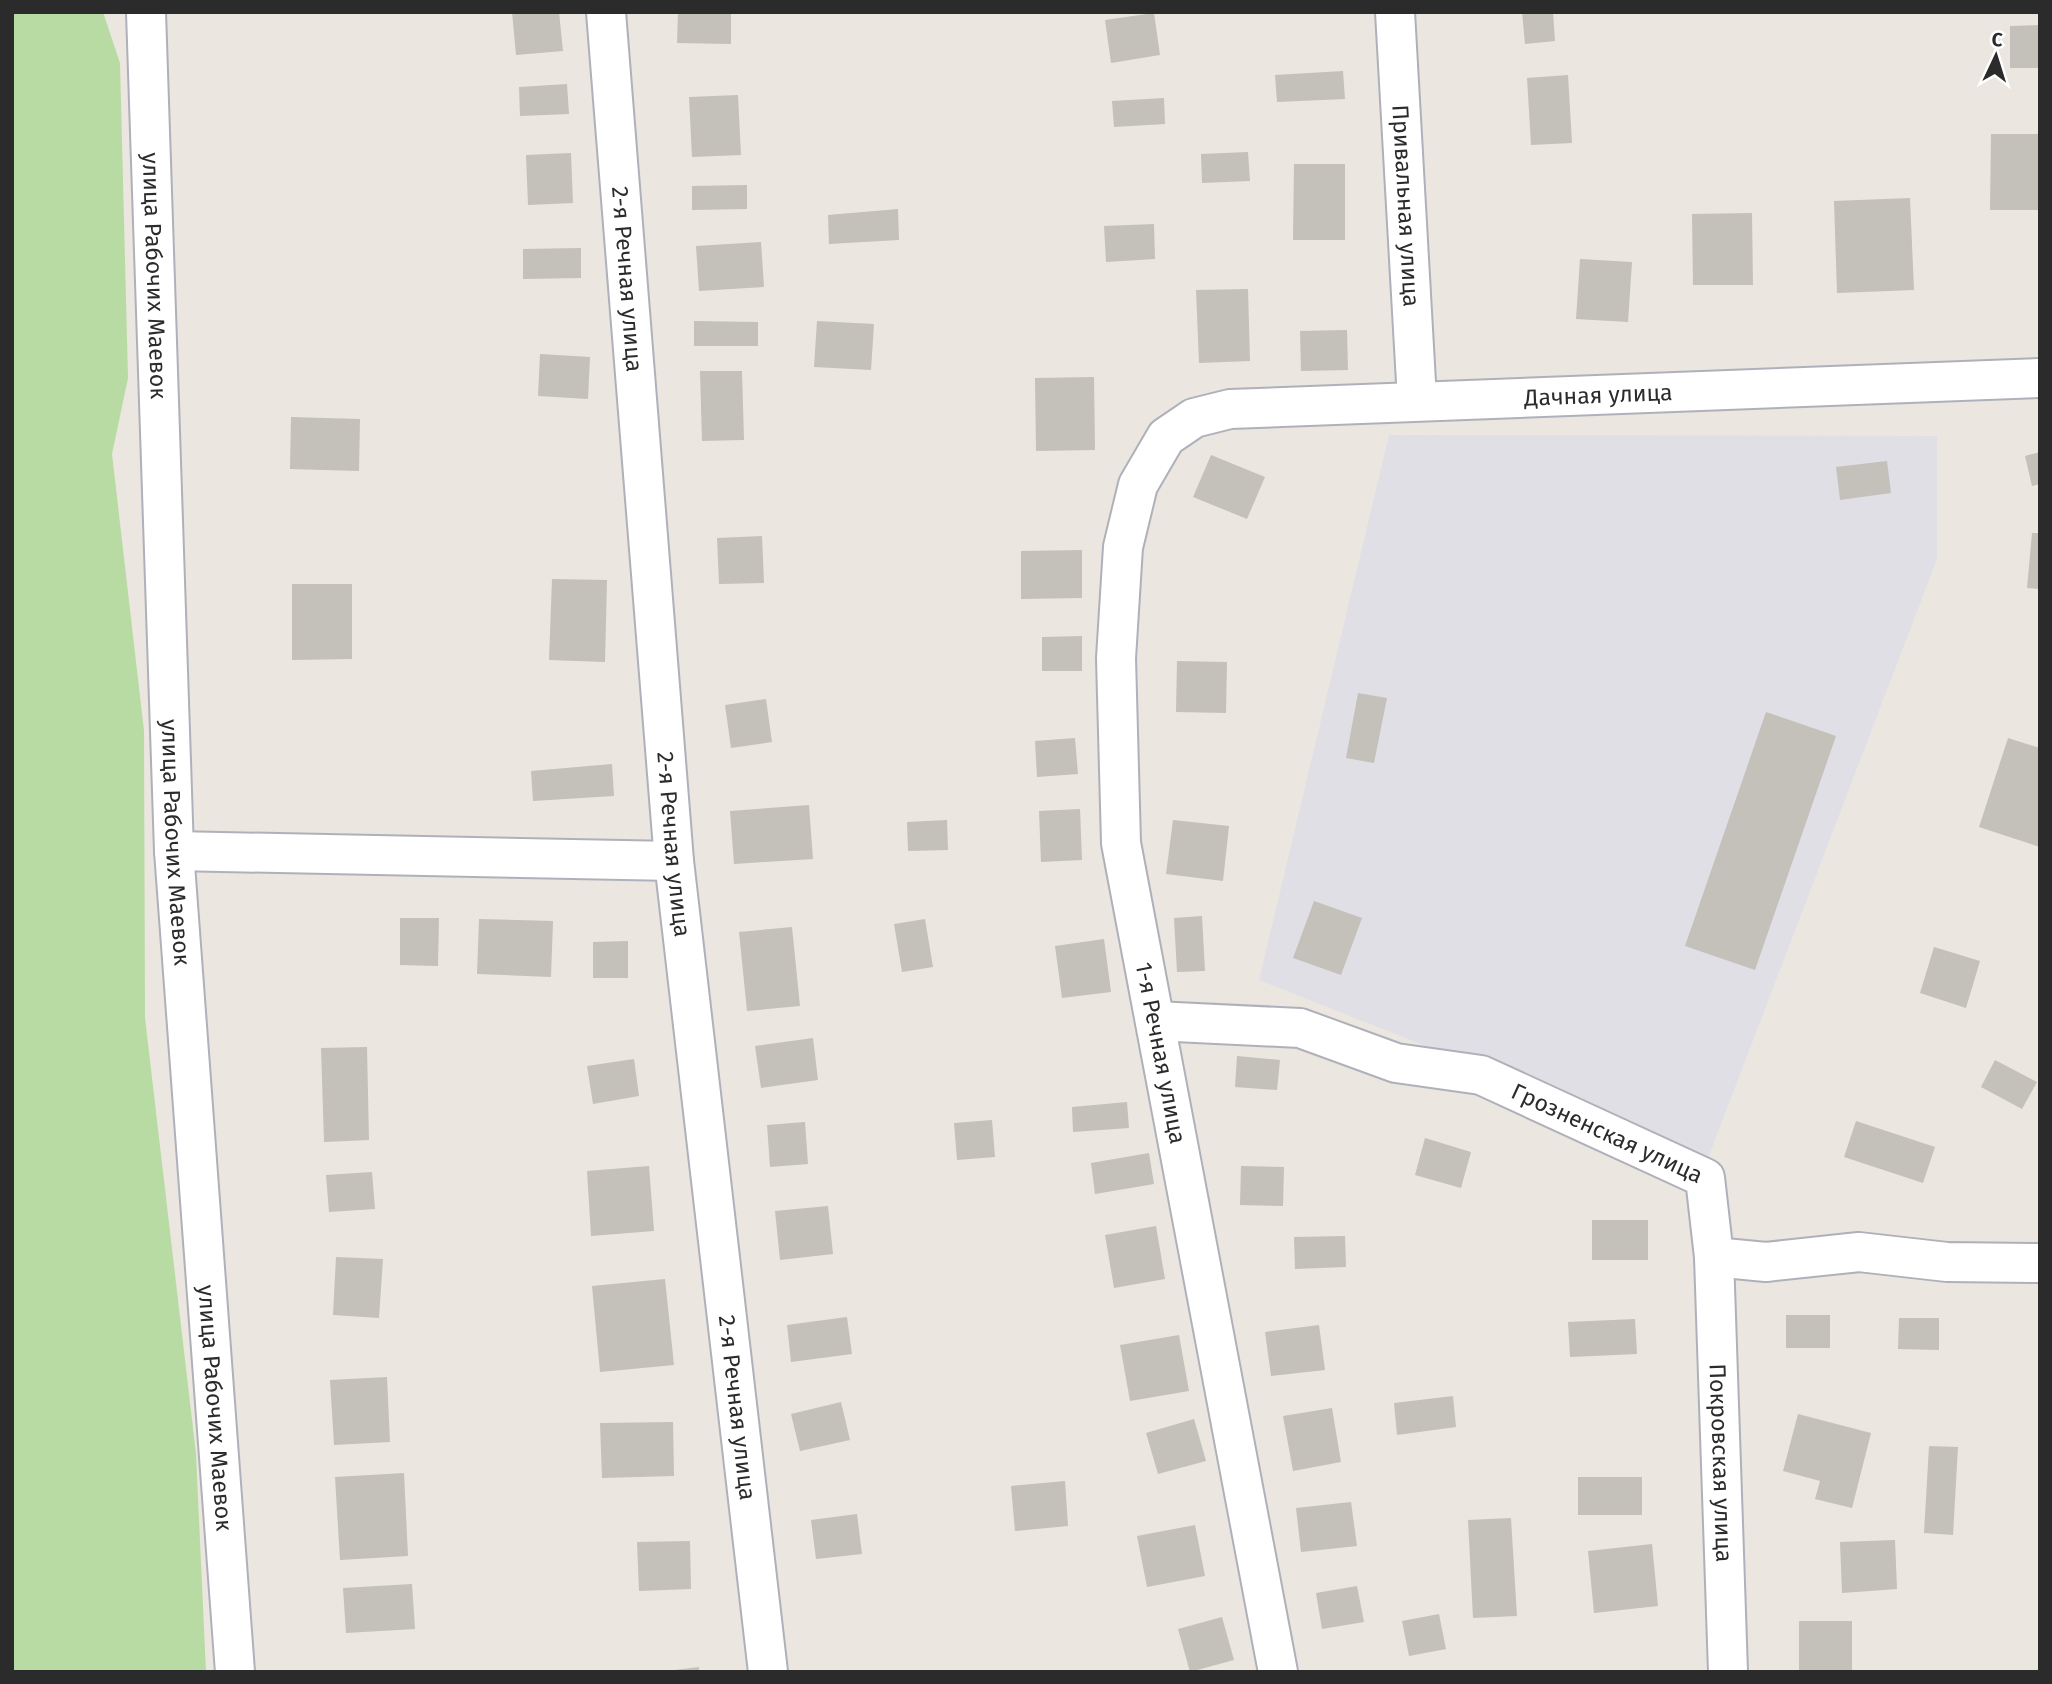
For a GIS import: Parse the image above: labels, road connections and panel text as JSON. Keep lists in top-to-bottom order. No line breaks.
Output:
{"streets":{"street":["Привальная улица","улица Рабочих Маевок","2-я Речная улица","Дачная улица","1-я Речная улица","Грозненская улица","Покровская улица"]},"crossings":[["Привальная улица","Дачная улица"],["Дачная улица","1-я Речная улица"],["1-я Речная улица","Грозненская улица"],["Грозненская улица","Покровская улица"]],"north":"top"}
